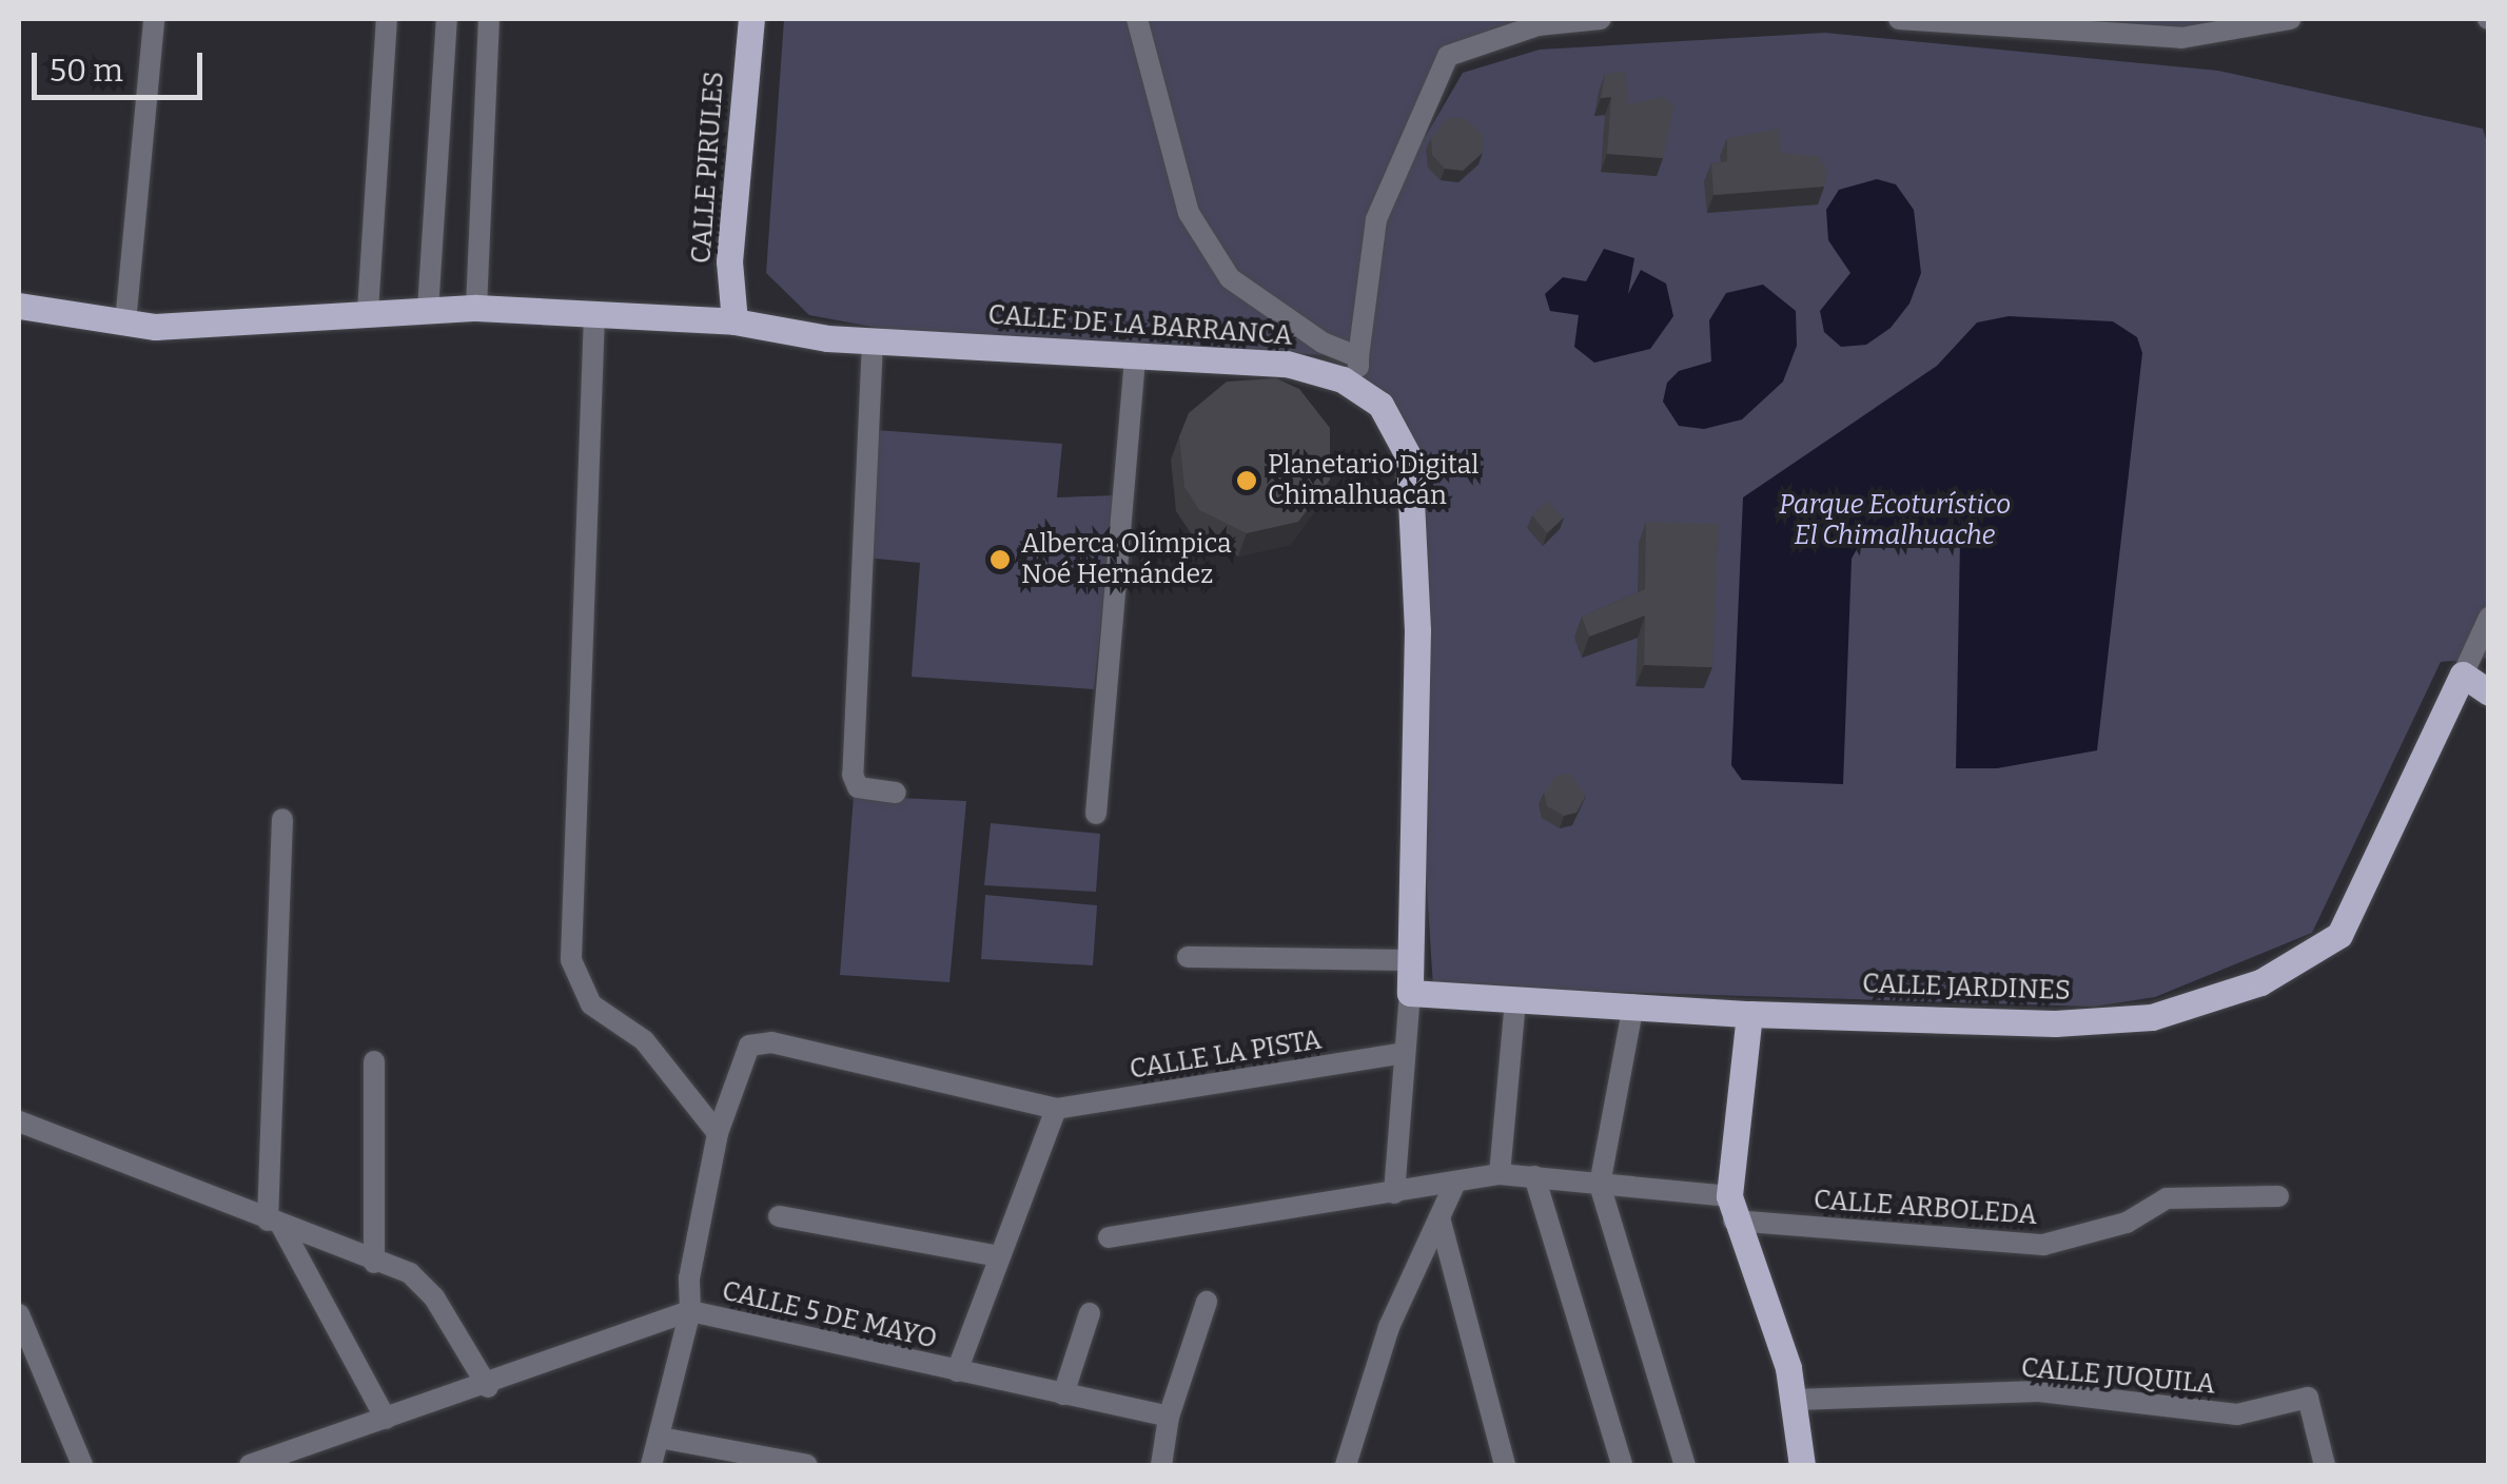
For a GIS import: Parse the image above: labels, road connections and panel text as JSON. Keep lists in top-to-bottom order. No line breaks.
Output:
{"streets":{"main road":["CALLE PIRULES","CALLE DE LA BARRANCA","CALLE JARDINES"],"street":["CALLE LA PISTA","CALLE ARBOLEDA","CALLE 5 DE MAYO","CALLE JUQUILA"]},"crossings":[["CALLE PIRULES","CALLE DE LA BARRANCA"]],"parks":["Parque Ecoturístico El Chimalhuache"],"places":["Planetario Digital Chimalhuacán","Alberca Olímpica Noé Hernández"],"scale_bar":"50 m"}
